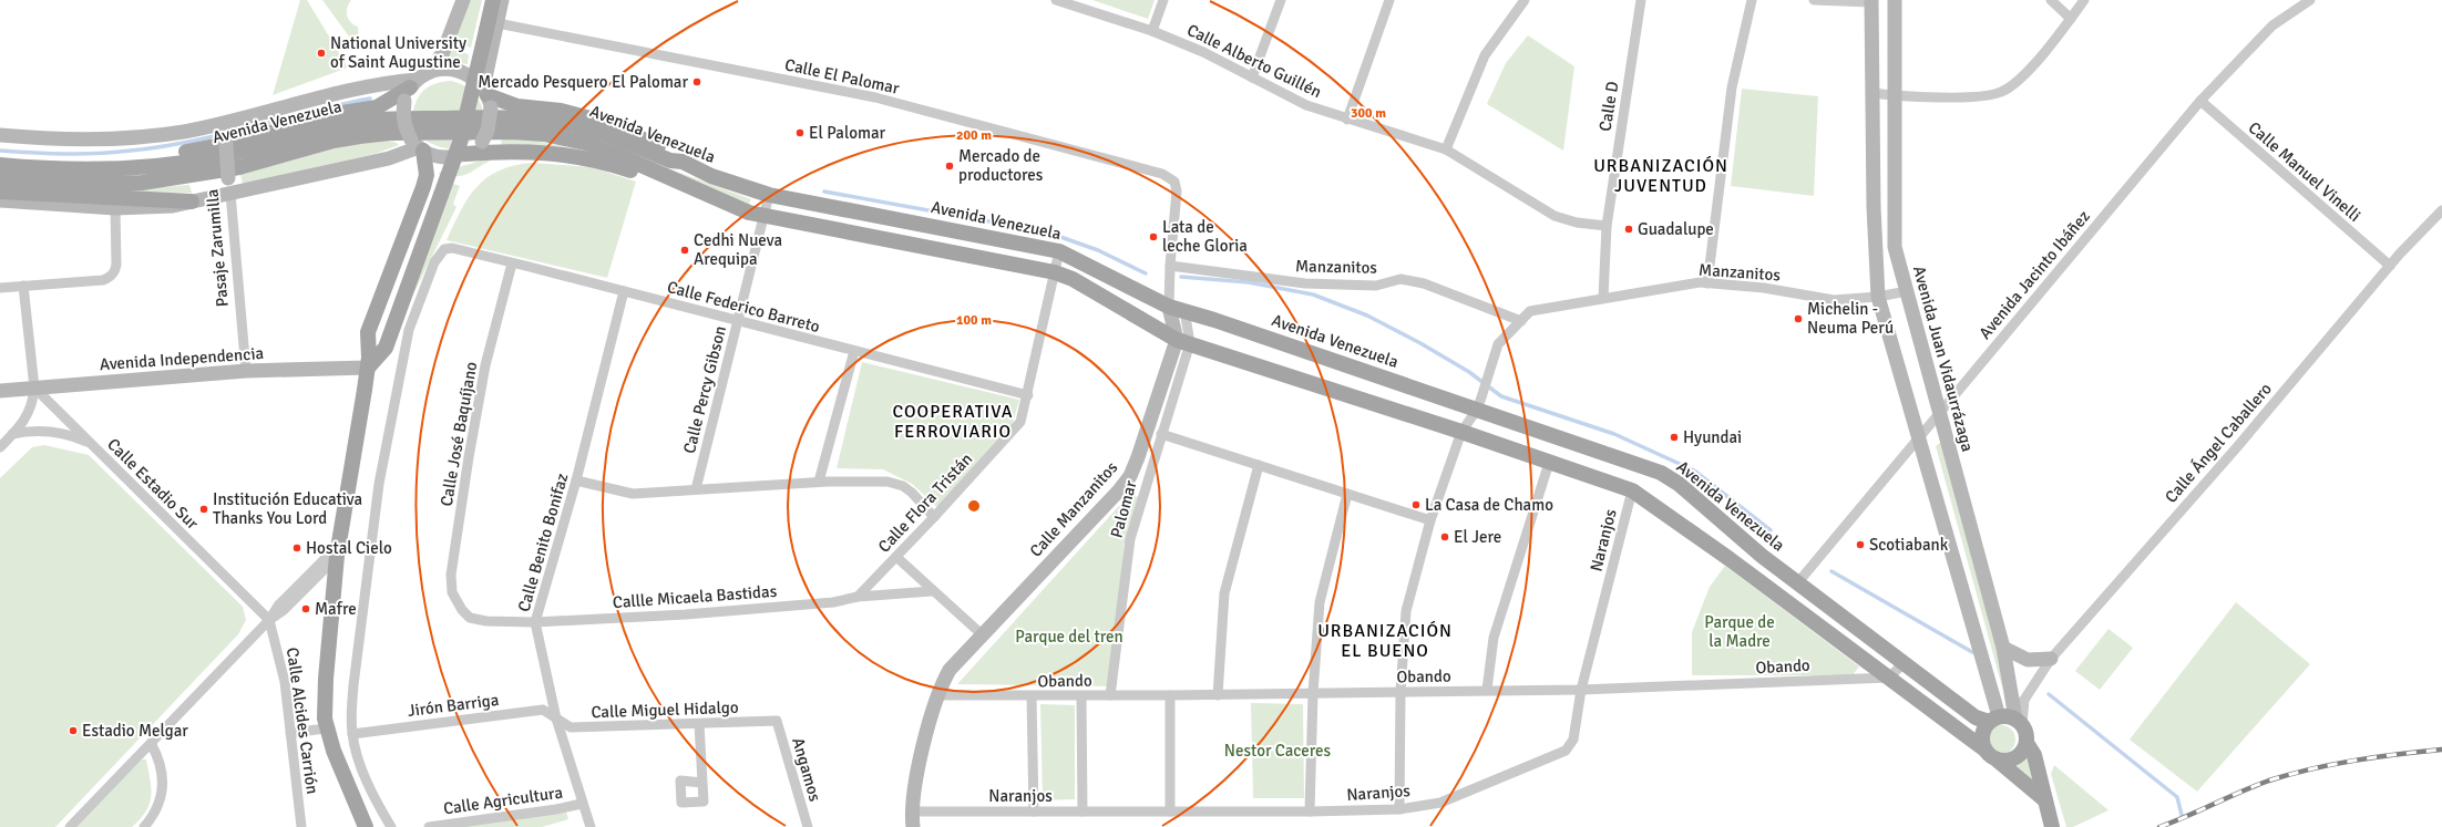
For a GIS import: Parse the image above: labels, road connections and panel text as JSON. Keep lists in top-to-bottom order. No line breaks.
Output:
{"streets":{"main road":["Avenida Venezuela","Pasaje Zarumilla","Avenida Independencia","Avenida Juan Vidaurrázaga","Calle Manzanitos"],"street":["Calle Alberto Guillén","Calle El Palomar","Calle D","Calle Manuel Vinelli","Manzanitos","Avenida Jacinto Ibáñez","Calle Federico Barreto","Calle Percy Gibson","Calle José Baquíjano","Calle Ángel Caballero","Calle Estadio Sur","Calle Flora Tristán","Palomar","Naranjos","Calle Benito Bonifaz","Callle Micaela Bastidas","Obando","Jirón Barriga","Calle Miguel Hidalgo","Calle Alcides Carrión","Angamos","Calle Agricultura"]},"crossings":[["Calle Alberto Guillén","Calle D"],["Calle El Palomar","Manzanitos"],["Calle D","Manzanitos"],["Avenida Venezuela","Manzanitos"],["Avenida Venezuela","Avenida Jacinto Ibáñez"],["Avenida Venezuela","Avenida Juan Vidaurrázaga"],["Avenida Venezuela","Calle Percy Gibson"],["Avenida Venezuela","Calle Ángel Caballero"],["Avenida Venezuela","Calle Flora Tristán"],["Avenida Venezuela","Calle Manzanitos"],["Avenida Venezuela","Palomar"],["Avenida Venezuela","Naranjos"],["Avenida Venezuela","Obando"],["Calle Manuel Vinelli","Avenida Jacinto Ibáñez"],["Calle Manuel Vinelli","Calle Ángel Caballero"],["Pasaje Zarumilla","Avenida Independencia"],["Manzanitos","Avenida Juan Vidaurrázaga"],["Manzanitos","Naranjos"],["Manzanitos","Obando"],["Avenida Jacinto Ibáñez","Avenida Juan Vidaurrázaga"],["Calle Federico Barreto","Calle Percy Gibson"],["Calle Federico Barreto","Calle José Baquíjano"],["Calle Federico Barreto","Calle Flora Tristán"],["Calle Federico Barreto","Calle Benito Bonifaz"],["Calle Federico Barreto","Jirón Barriga"],["Avenida Independencia","Calle Estadio Sur"],["Avenida Juan Vidaurrázaga","Calle Ángel Caballero"],["Calle José Baquíjano","Callle Micaela Bastidas"],["Calle Estadio Sur","Calle Alcides Carrión"],["Calle Flora Tristán","Callle Micaela Bastidas"],["Calle Manzanitos","Palomar"],["Calle Manzanitos","Naranjos"],["Calle Manzanitos","Obando"],["Palomar","Obando"],["Naranjos","Obando"],["Calle Benito Bonifaz","Callle Micaela Bastidas"],["Calle Benito Bonifaz","Jirón Barriga"],["Calle Benito Bonifaz","Calle Miguel Hidalgo"],["Calle Benito Bonifaz","Calle Agricultura"],["Jirón Barriga","Calle Miguel Hidalgo"],["Calle Miguel Hidalgo","Angamos"]],"districts":["URBANIZACIÓN JUVENTUD","COOPERATIVA FERROVIARIO","URBANIZACIÓN EL BUENO"],"parks":["Parque de la Madre","Parque del tren","Nestor Caceres"],"places":["National University of Saint Augustine","Mercado Pesquero El Palomar","El Palomar","Mercado de productores","Guadalupe","Lata de leche Gloria","Cedhi Nueva Arequipa","Michelin - Neuma Perú","Hyundai","La Casa de Chamo","Institución Educativa Thanks You Lord","El Jere","Scotiabank","Hostal Cielo","Mafre","Estadio Melgar"],"rings":["300 m","200 m","100 m"]}
